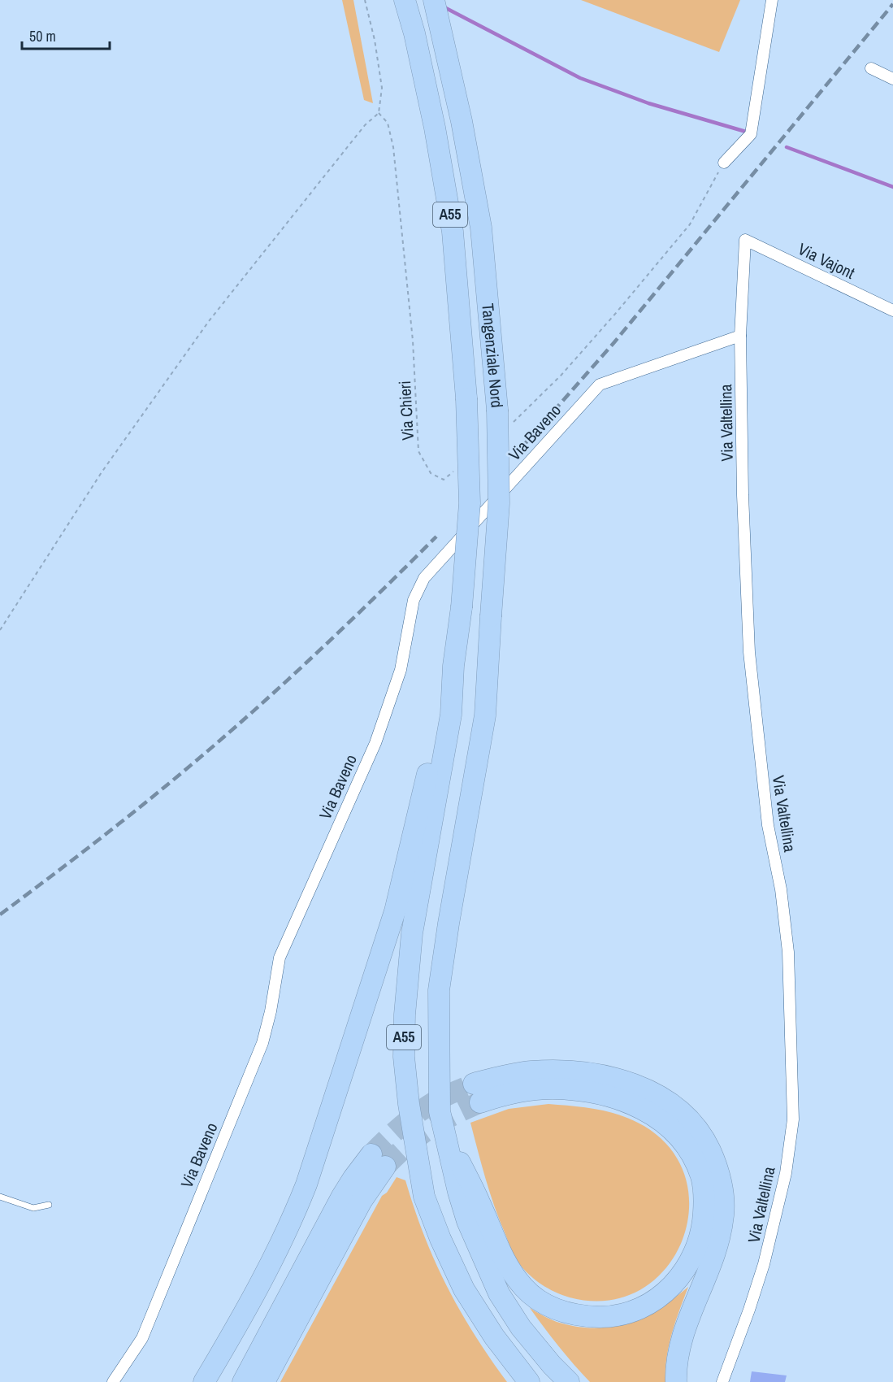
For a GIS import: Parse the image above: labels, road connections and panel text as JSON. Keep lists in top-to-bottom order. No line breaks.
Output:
{"streets":{"highway":["A55","Tangenziale Nord"],"street":["Via Vajont","Via Valtellina","Via Baveno"],"path":["Via Chieri"]},"crossings":[["A55","Tangenziale Nord"],["Via Vajont","Via Valtellina"],["Via Valtellina","Via Baveno"]],"scale_bar":"50 m"}
